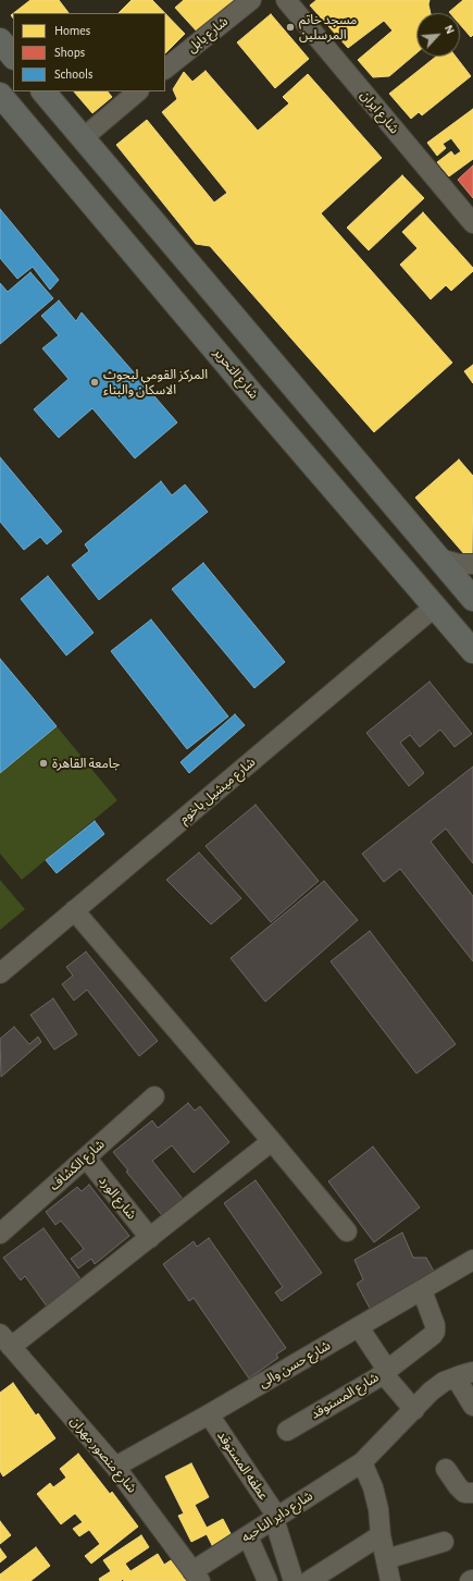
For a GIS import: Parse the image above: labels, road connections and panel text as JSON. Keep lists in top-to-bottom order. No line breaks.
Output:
{"streets":{"main road":["شارع التحرير"],"street":["شارع بابل","شارع ايران","شارع ميشيل باخوم","شارع الكشاف","شارع الورد","شارع حسن والى","شارع المستوقد","شارع منصور مهران","عطفه المستوقد","شارع داير الناحيه"]},"crossings":[["شارع التحرير","شارع ميشيل باخوم"],["شارع الكشاف","شارع الورد"],["شارع حسن والى","شارع منصور مهران"],["شارع حسن والى","عطفه المستوقد"],["شارع المستوقد","شارع داير الناحيه"],["شارع منصور مهران","شارع داير الناحيه"],["عطفه المستوقد","شارع داير الناحيه"]],"places":["مسجد خاتم المرسلين","المركز القومي لبحوث الاسكان والبناء","جامعة القاهرة"],"legend":["Homes","Shops","Schools"],"north":"top right"}
